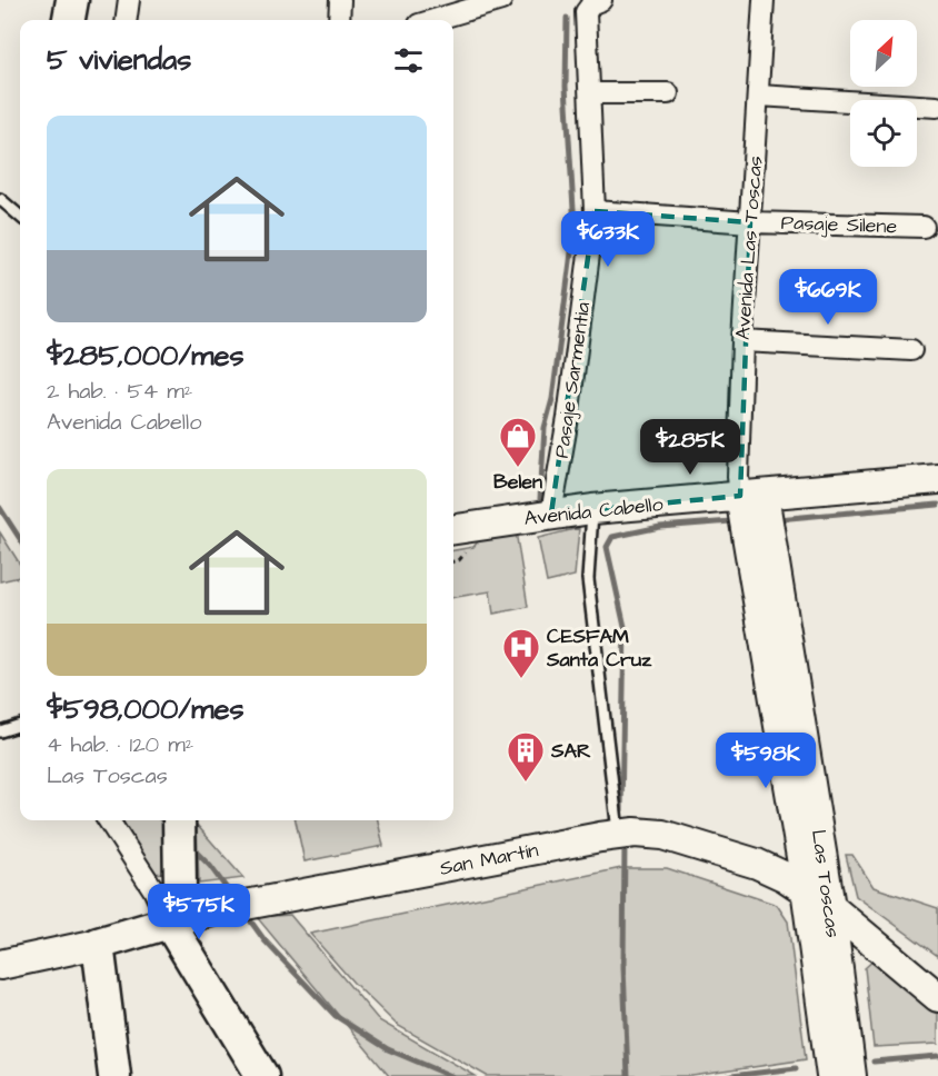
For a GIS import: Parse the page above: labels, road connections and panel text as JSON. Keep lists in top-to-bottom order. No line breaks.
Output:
{"streets":{"main road":["San Martín"],"street":["Pasaje Silene","Avenida Las Toscas","Pasaje Sarmentia","Avenida Cabello","Las Toscas"]},"crossings":[["Pasaje Silene","Avenida Las Toscas"],["Pasaje Silene","Pasaje Sarmentia"],["Avenida Las Toscas","Avenida Cabello"],["Avenida Las Toscas","Las Toscas"],["Pasaje Sarmentia","Avenida Cabello"],["Avenida Cabello","Las Toscas"],["San Martín","Las Toscas"]],"places":{"shop":["Belen"],"hospital":["CESFAM Santa Cruz"],"building":["SAR"]},"north":"top right","page":{"heading":"5 viviendas","list":[{"name":"$285,000/mes","note":"2 hab. · 54 m² · Avenida Cabello"},{"name":"$598,000/mes","note":"4 hab. · 120 m² · Las Toscas"}],"price":["$633K","$669K","$285K","$598K","$575K"]}}
